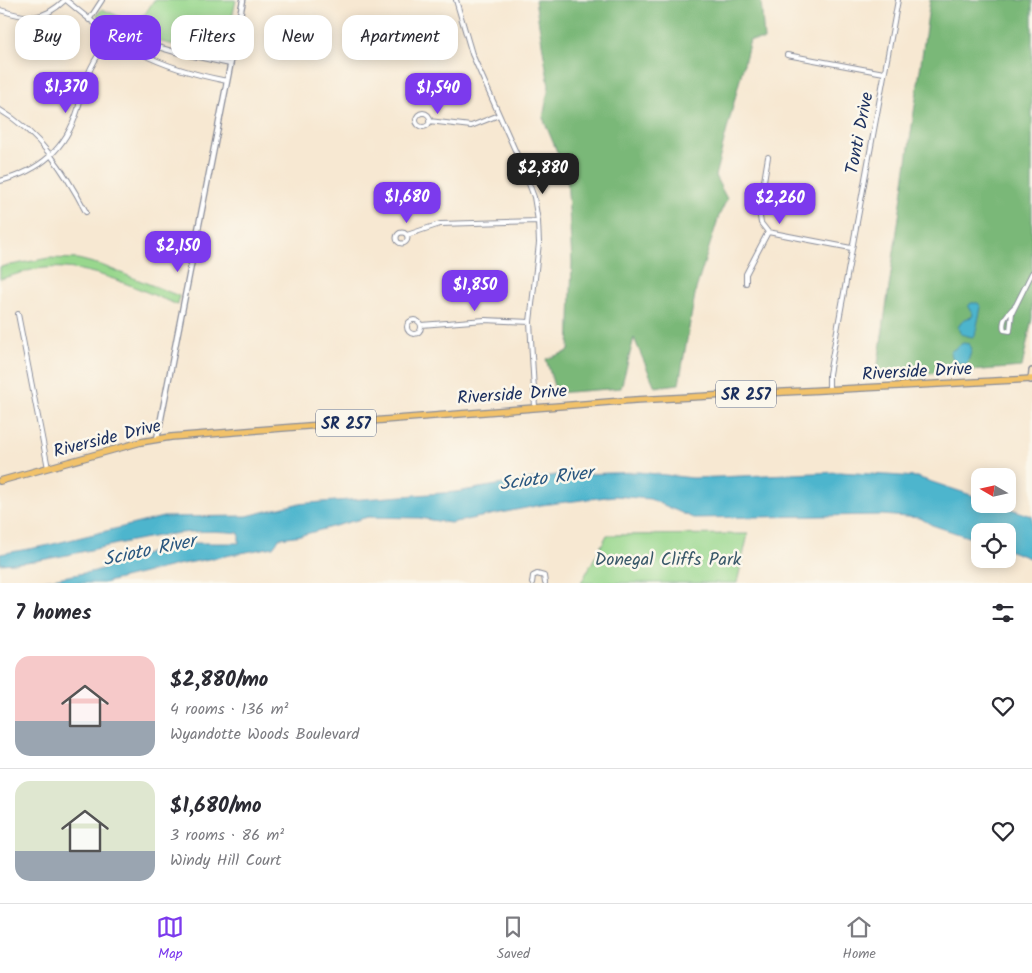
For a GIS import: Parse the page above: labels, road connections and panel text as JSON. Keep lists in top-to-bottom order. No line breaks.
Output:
{"streets":{"main road":["Riverside Drive","SR 257"],"street":["Tonti Drive"]},"crossings":[["Tonti Drive","Riverside Drive"]],"water":["Scioto River"],"parks":["Donegal Cliffs Park"],"north":"left","page":{"chip":["Buy","Rent","Filters","New","Apartment"],"price":["$1,370","$1,540","$2,880","$1,680","$2,260","$2,150","$1,850"],"heading":"7 homes","list":[{"name":"$2,880/mo","note":"4 rooms · 136 m² · Wyandotte Woods Boulevard"},{"name":"$1,680/mo","note":"3 rooms · 86 m² · Windy Hill Court"}],"tabs":["Map","Saved","Home"]}}
